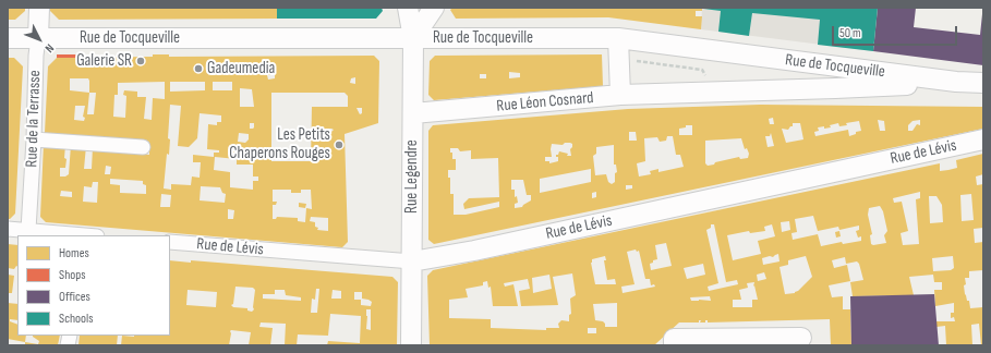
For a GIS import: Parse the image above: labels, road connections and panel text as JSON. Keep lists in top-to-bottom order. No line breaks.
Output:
{"streets":{"street":["Rue de Tocqueville","Rue Léon Cosnard","Rue de la Terrasse","Rue de Lévis","Rue Legendre"]},"crossings":[["Rue de Tocqueville","Rue Léon Cosnard"],["Rue de Tocqueville","Rue de la Terrasse"],["Rue de Tocqueville","Rue Legendre"],["Rue Léon Cosnard","Rue Legendre"],["Rue de Lévis","Rue Legendre"]],"places":["Galerie SR","Gadeumedia","Les Petits Chaperons Rouges"],"legend":["Homes","Shops","Offices","Schools"],"scale_bar":"50 m","north":"bottom right"}
